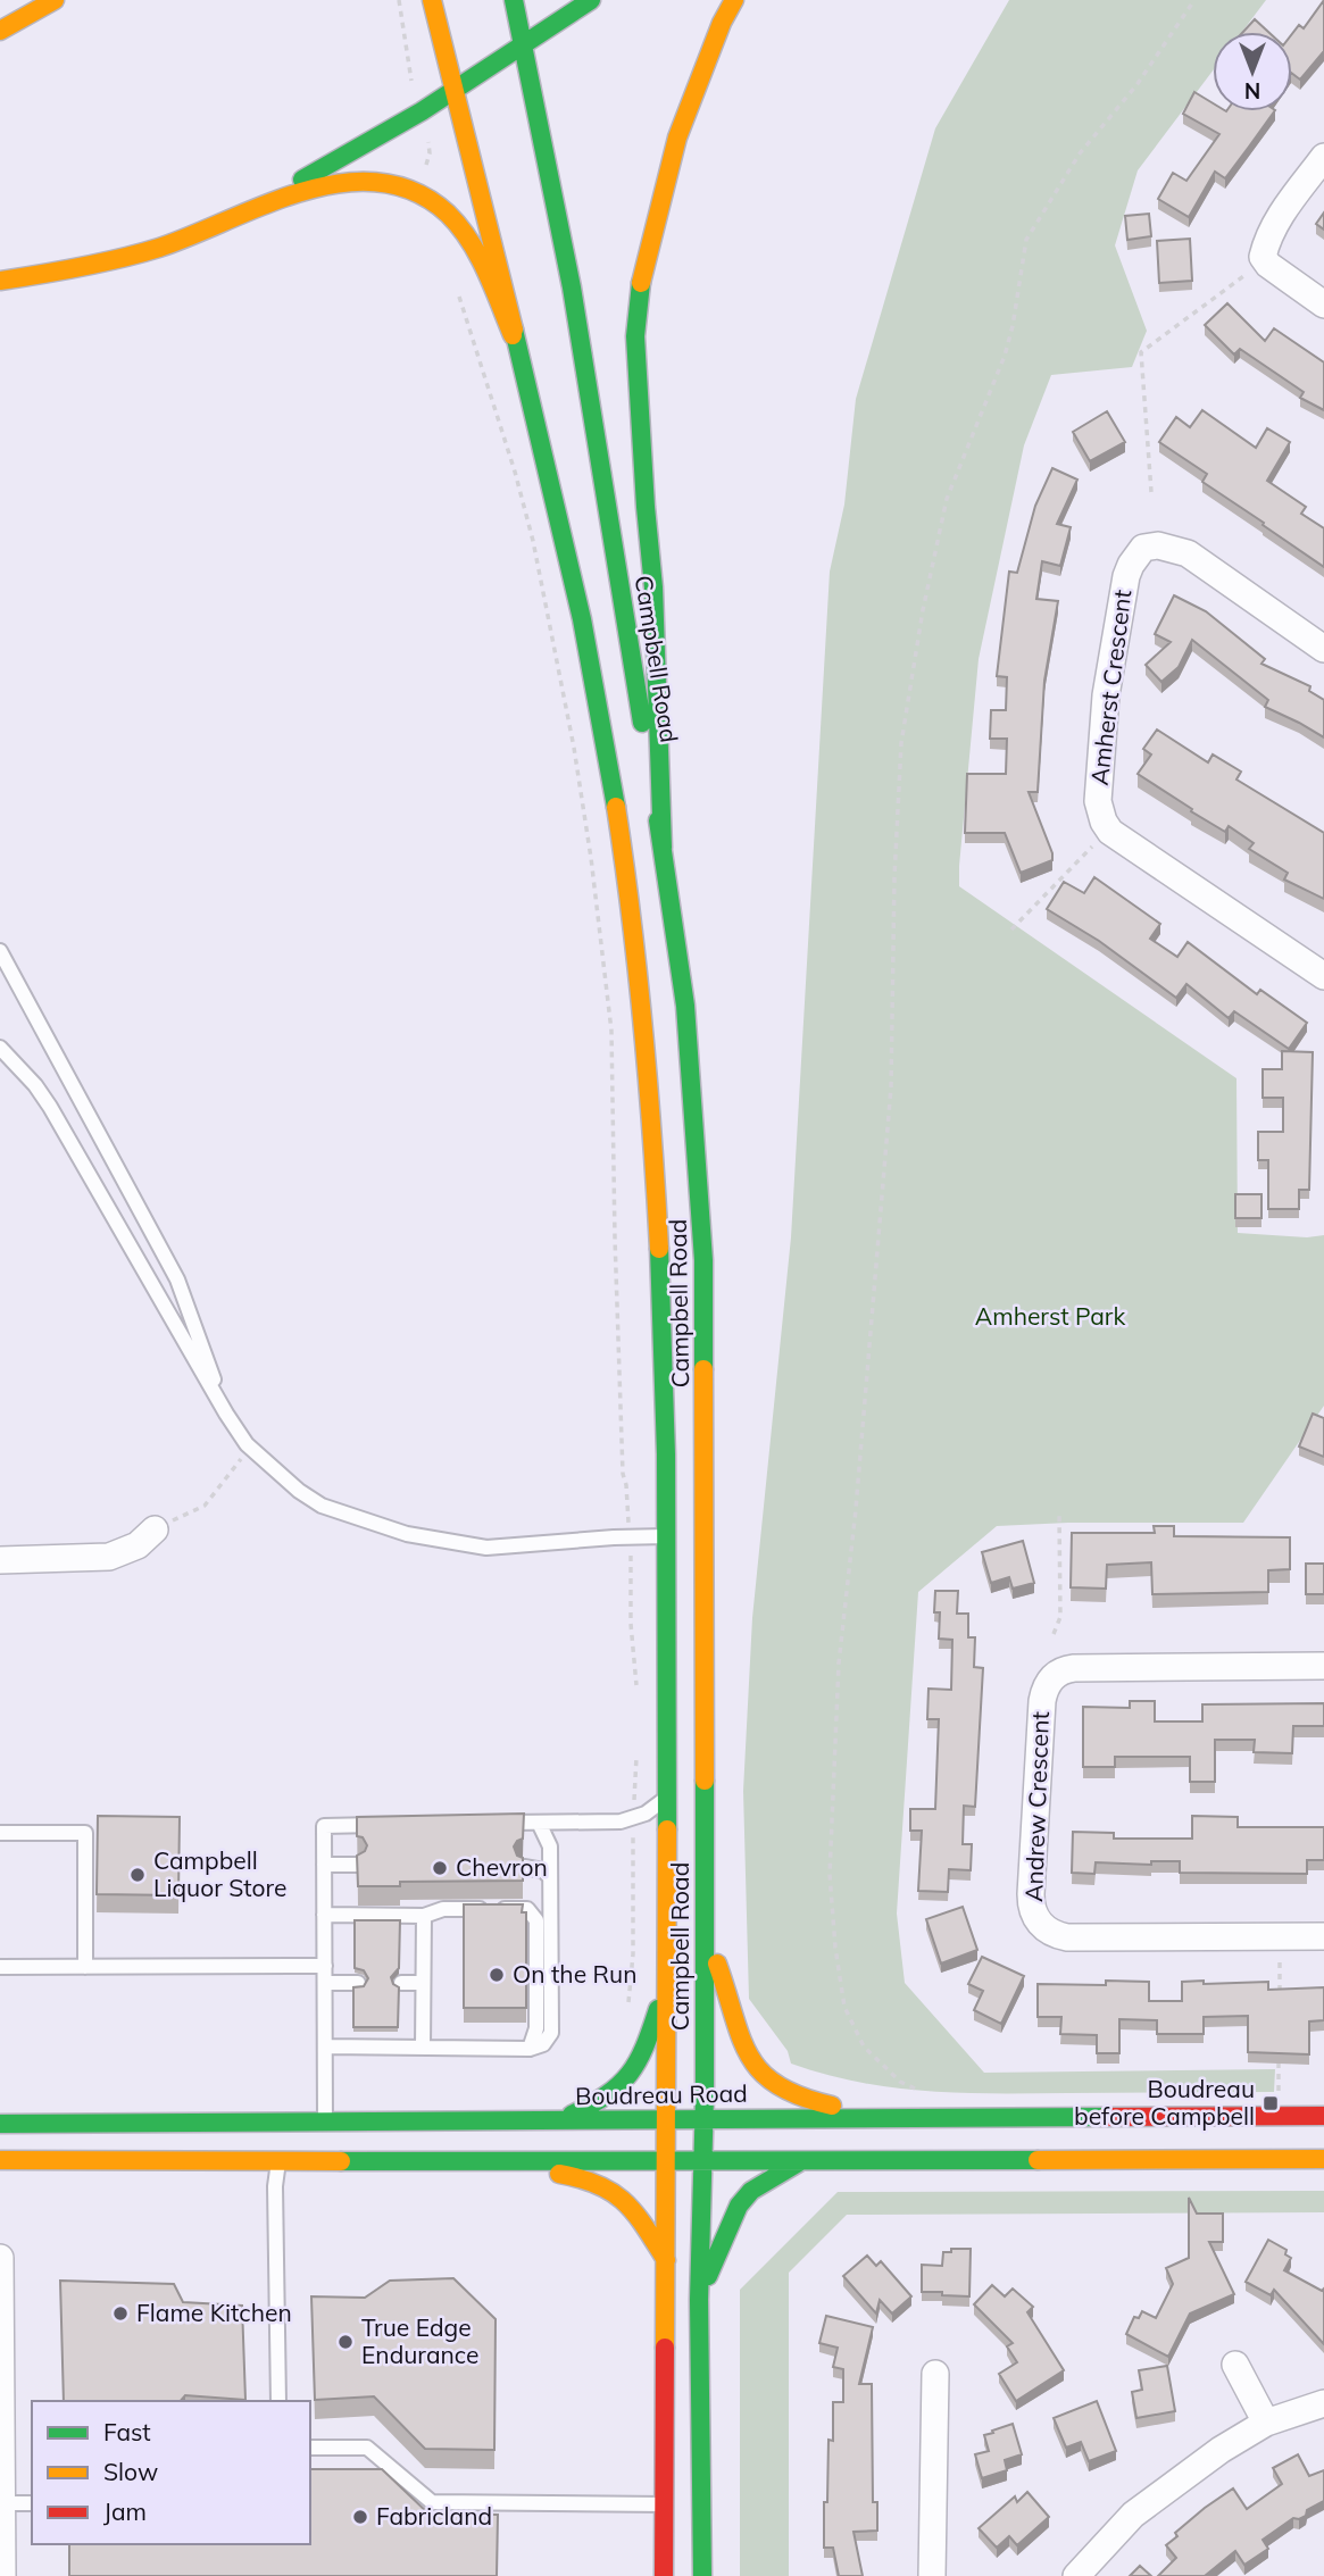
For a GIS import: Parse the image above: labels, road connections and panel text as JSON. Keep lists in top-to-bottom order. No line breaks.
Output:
{"streets":{"main road":["Campbell Road","Boudreau Road"],"street":["Amherst Crescent","Andrew Crescent"]},"crossings":[["Campbell Road","Boudreau Road"]],"parks":["Amherst Park"],"places":{"other":["Chevron","Campbell Liquor Store","On the Run","Flame Kitchen","True Edge Endurance","Fabricland"],"transit":["Boudreau before Campbell"]},"legend":["Fast","Slow","Jam"],"north":"bottom"}
